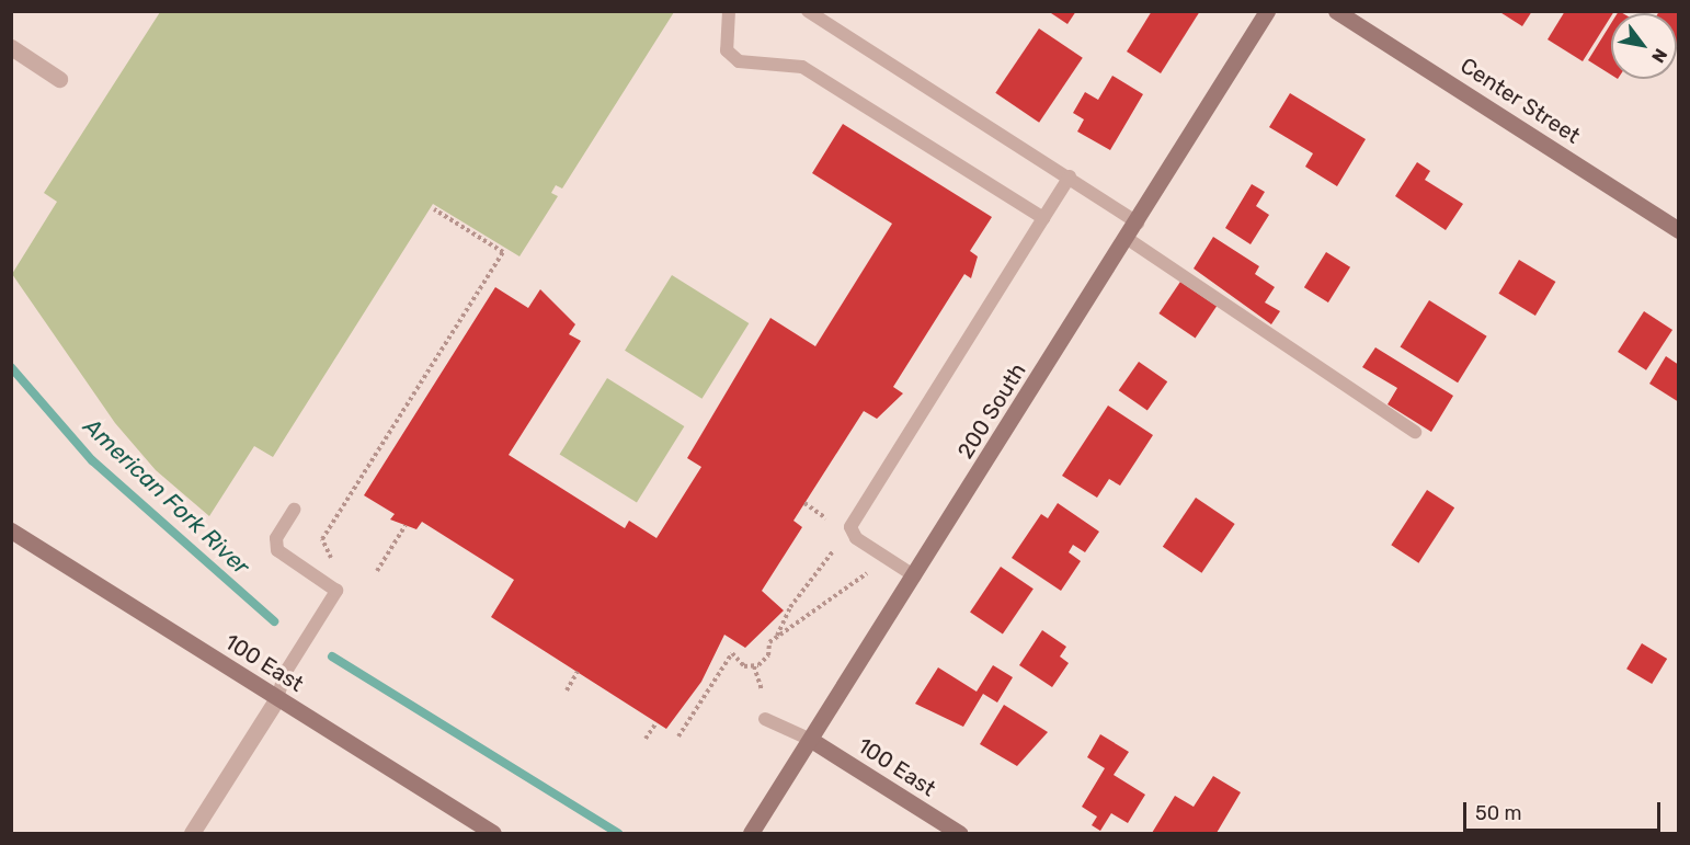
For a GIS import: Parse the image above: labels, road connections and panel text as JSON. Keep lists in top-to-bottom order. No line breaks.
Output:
{"streets":{"street":["Center Street","200 South","100 East"]},"crossings":[["200 South","100 East"]],"water":["American Fork River"],"scale_bar":"50 m","north":"bottom right"}
